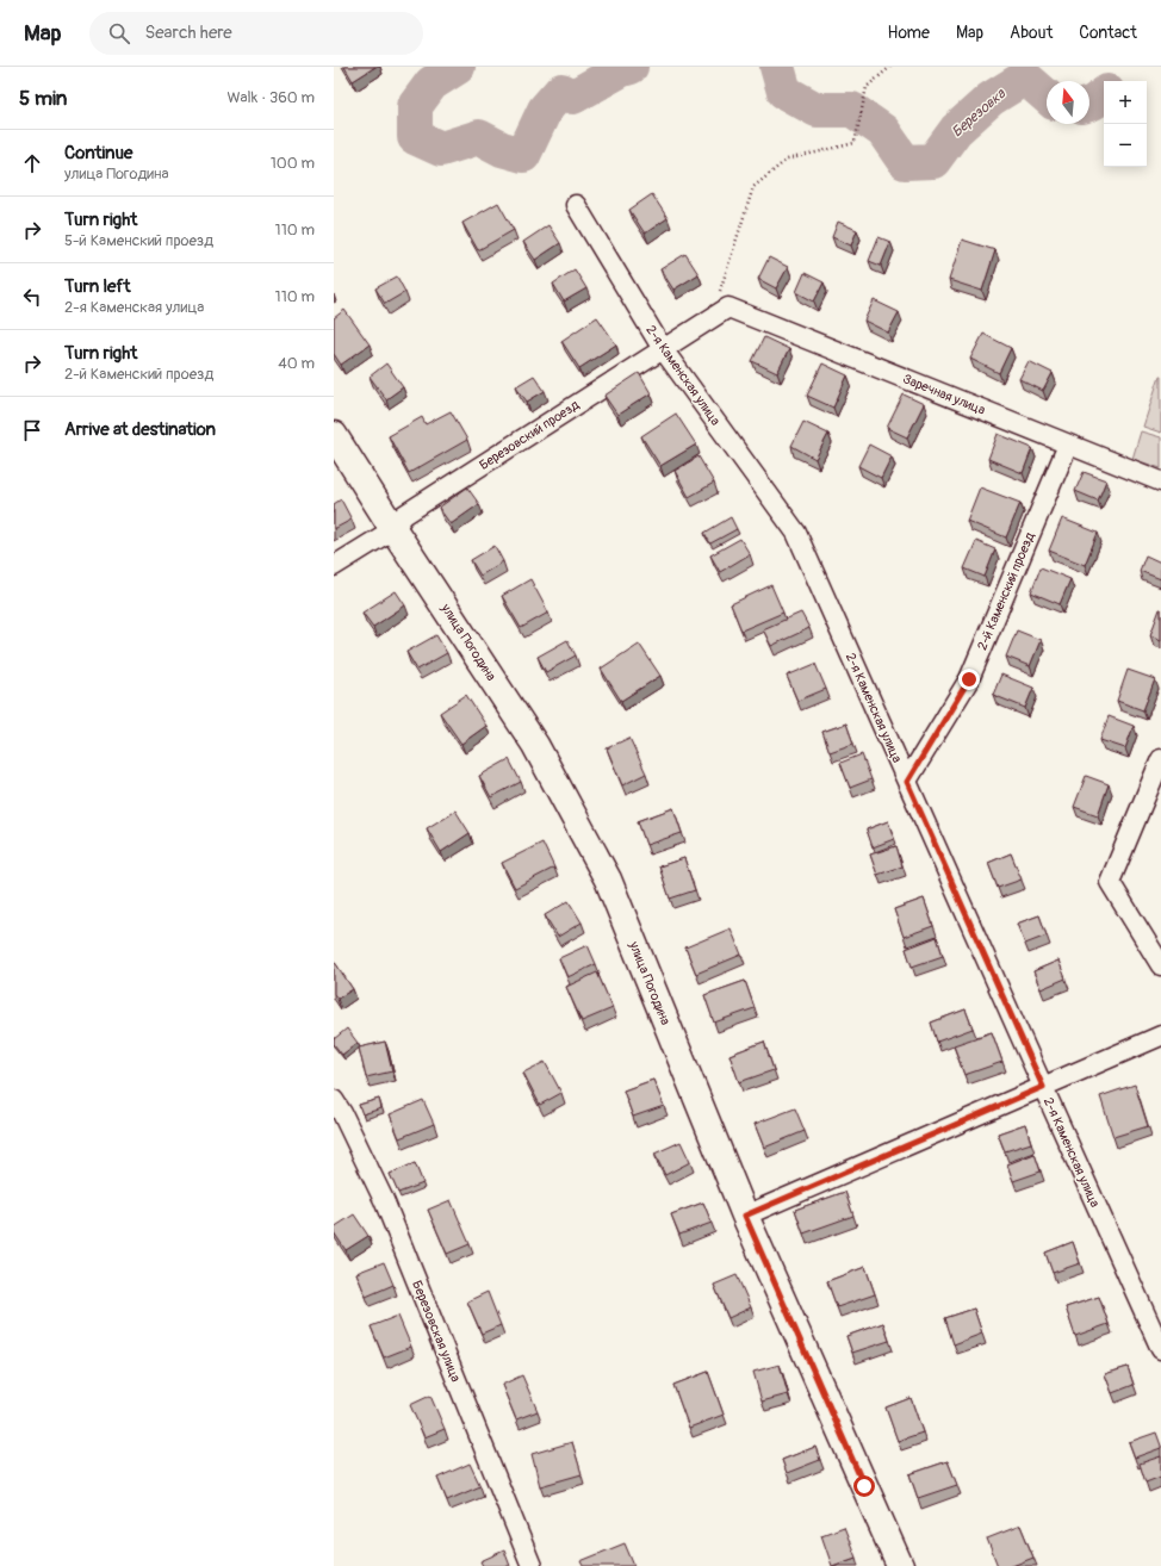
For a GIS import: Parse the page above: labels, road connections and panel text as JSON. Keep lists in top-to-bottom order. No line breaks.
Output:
{"streets":{"street":["2-я Каменская улица","Заречная улица","Березовский проезд","2-й Каменский проезд","улица Погодина","Березовская улица"]},"crossings":[["2-я Каменская улица","Березовский проезд"],["2-я Каменская улица","2-й Каменский проезд"],["Заречная улица","Березовский проезд"],["Заречная улица","2-й Каменский проезд"],["Березовский проезд","улица Погодина"]],"water":["Березовка"],"north":"top","page":{"header":"Map","search":"Search here","nav":["Home","Map","About","Contact"],"heading":["5 min","Walk · 360 m"],"map_buttons":["+","−"],"list":[["Continue","улица Погодина","100 m"],["Turn right","5-й Каменский проезд","110 m"],["Turn left","2-я Каменская улица","110 m"],["Turn right","2-й Каменский проезд","40 m"],"Arrive at destination"]}}
